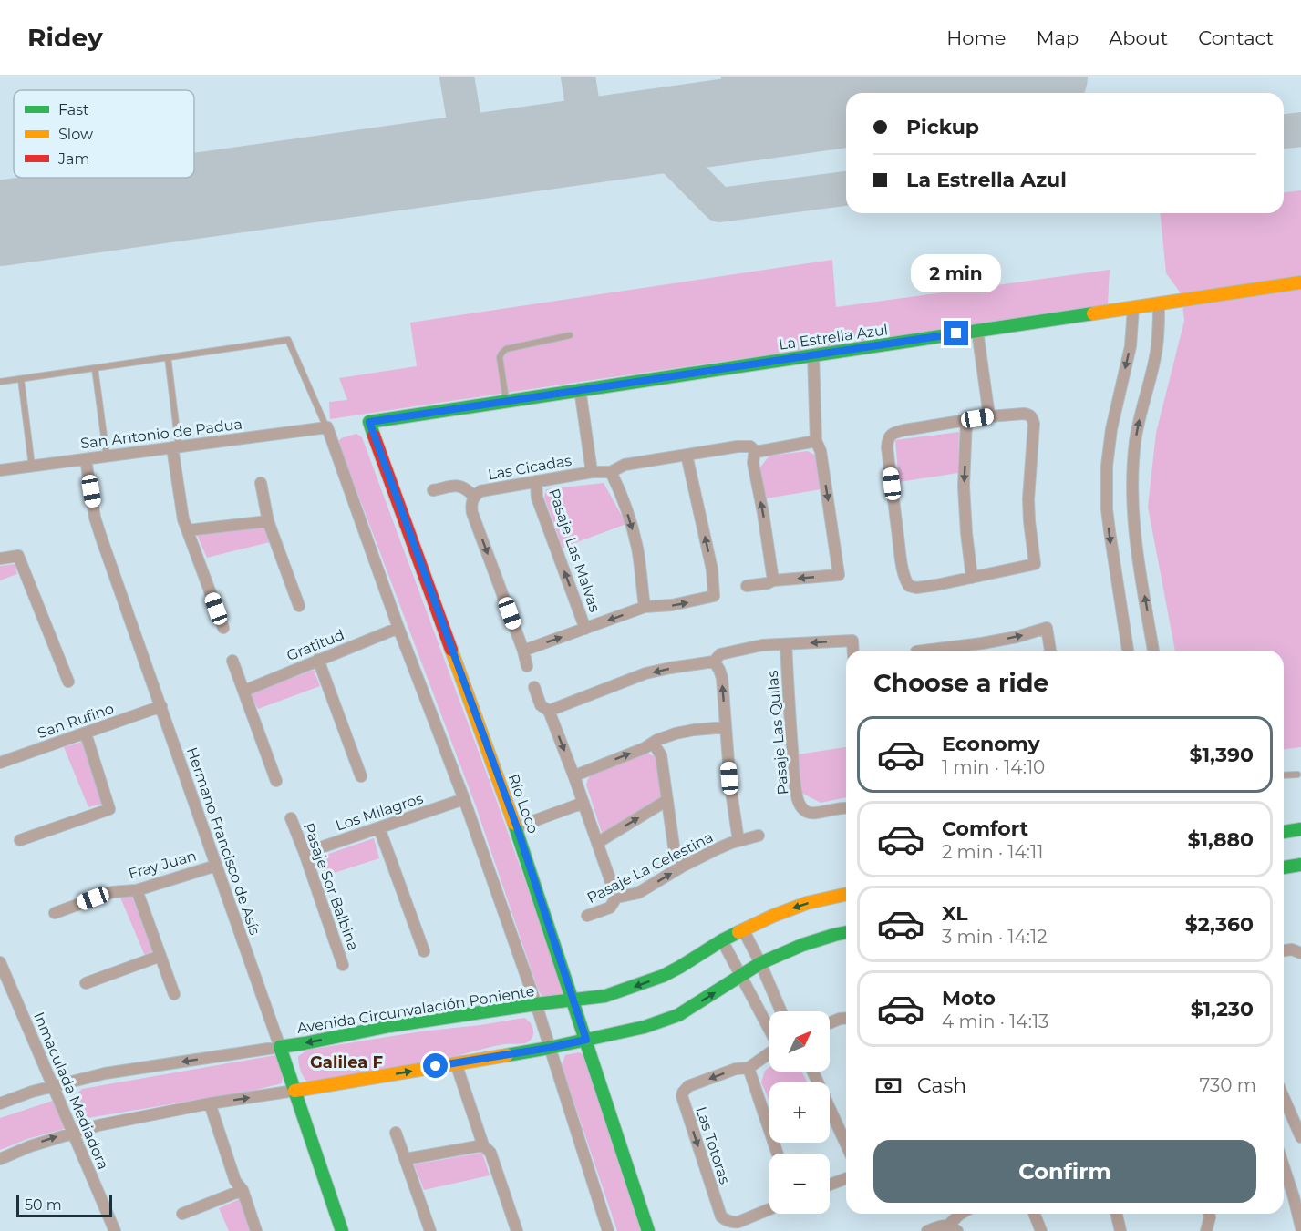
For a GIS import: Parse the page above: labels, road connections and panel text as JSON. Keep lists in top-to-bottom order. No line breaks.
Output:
{"streets":{"street":["La Estrella Azul","San Antonio de Padua","Las Cicadas","Pasaje Las Malvas","Gratitud","San Rufino","Pasaje Las Quilas","Río Loco","Los Milagros","Hermano Francisco de Asís","Fray Juan","Pasaje La Celestina","Pasaje Sor Balbina","Avenida Circunvalación Poniente","Inmaculada Mediadora","Las Totoras"]},"crossings":[["La Estrella Azul","Las Cicadas"],["La Estrella Azul","Río Loco"],["San Antonio de Padua","Hermano Francisco de Asís"],["Las Cicadas","Pasaje Las Malvas"],["San Rufino","Hermano Francisco de Asís"],["Río Loco","Avenida Circunvalación Poniente"],["Los Milagros","Pasaje Sor Balbina"],["Hermano Francisco de Asís","Fray Juan"],["Hermano Francisco de Asís","Avenida Circunvalación Poniente"],["Avenida Circunvalación Poniente","Inmaculada Mediadora"],["Avenida Circunvalación Poniente","Las Totoras"]],"districts":["Galilea F"],"legend":["Fast","Slow","Jam"],"scale_bar":"50 m","north":"top right","page":{"header":"Ridey","nav":["Home","Map","About","Contact"],"banner":["Pickup","La Estrella Azul"],"bubble":"2 min","heading":"Choose a ride","list":[{"name":"Economy","note":"1 min · 14:10","value":"$1,390"},{"name":"Comfort","note":"2 min · 14:11","value":"$1,880"},{"name":"XL","note":"3 min · 14:12","value":"$2,360"},{"name":"Moto","note":"4 min · 14:13","value":"$1,230"}],"map_buttons":["+","−"],"pay":["Cash","730 m"],"buttons":"Confirm","scale":"50 m"}}
